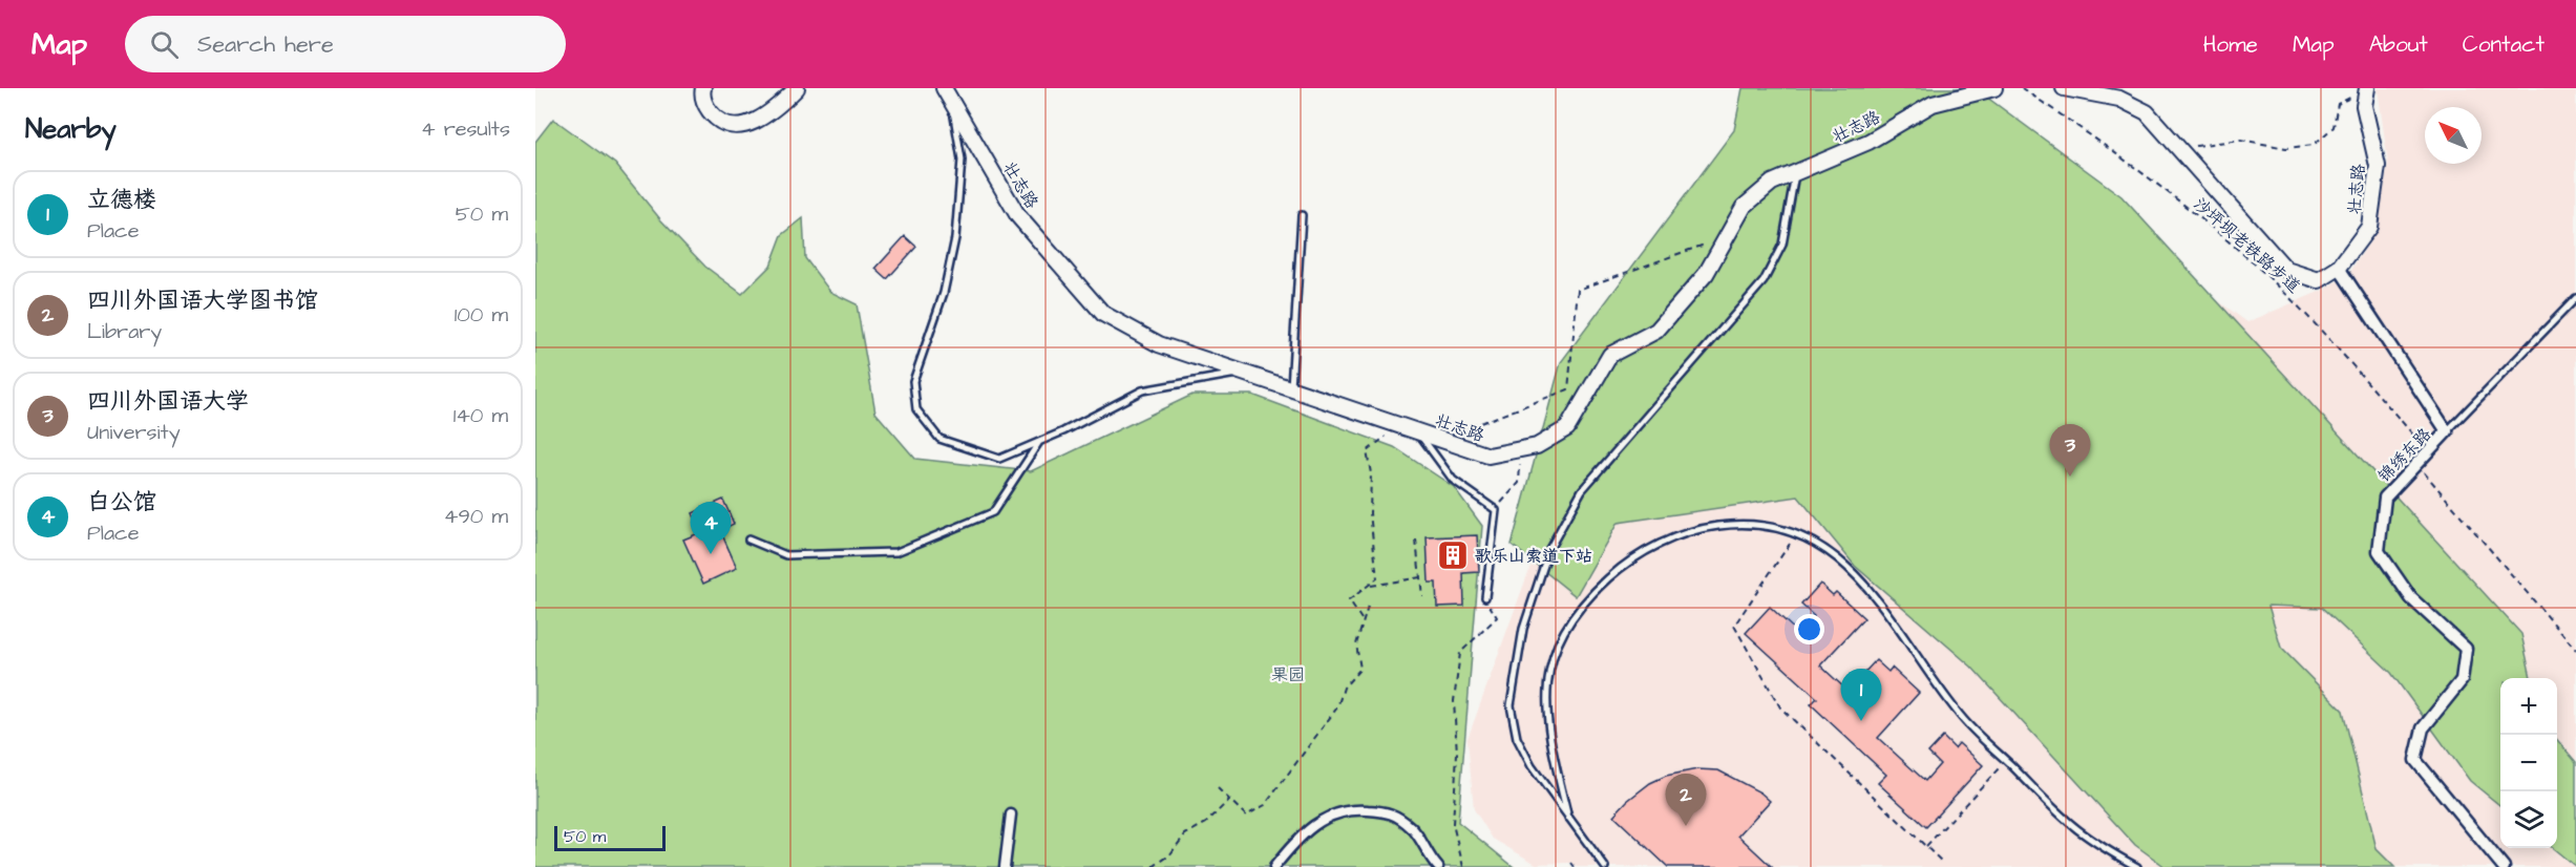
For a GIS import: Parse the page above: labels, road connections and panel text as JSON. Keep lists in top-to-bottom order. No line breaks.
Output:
{"streets":{"street":["壮志路","锦绣东路"],"path":["沙坪坝老铁路步道"]},"crossings":[["壮志路","锦绣东路"],["沙坪坝老铁路步道","锦绣东路"]],"parks":["果园"],"places":{"building":["歌乐山索道下站"]},"scale_bar":"50 m","north":"top left","page":{"header":"Map","search":"Search here","nav":["Home","Map","About","Contact"],"heading":["Nearby","4 results"],"list":[{"mark":"1","name":"立德楼","note":"Place","value":"50 m"},{"mark":"2","name":"四川外国语大学图书馆","note":"Library","value":"100 m"},{"mark":"3","name":"四川外国语大学","note":"University","value":"140 m"},{"mark":"4","name":"白公馆","note":"Place","value":"490 m"}],"pins":["3","4","1","2"],"map_buttons":["+","−"],"scale":"50 m"}}
